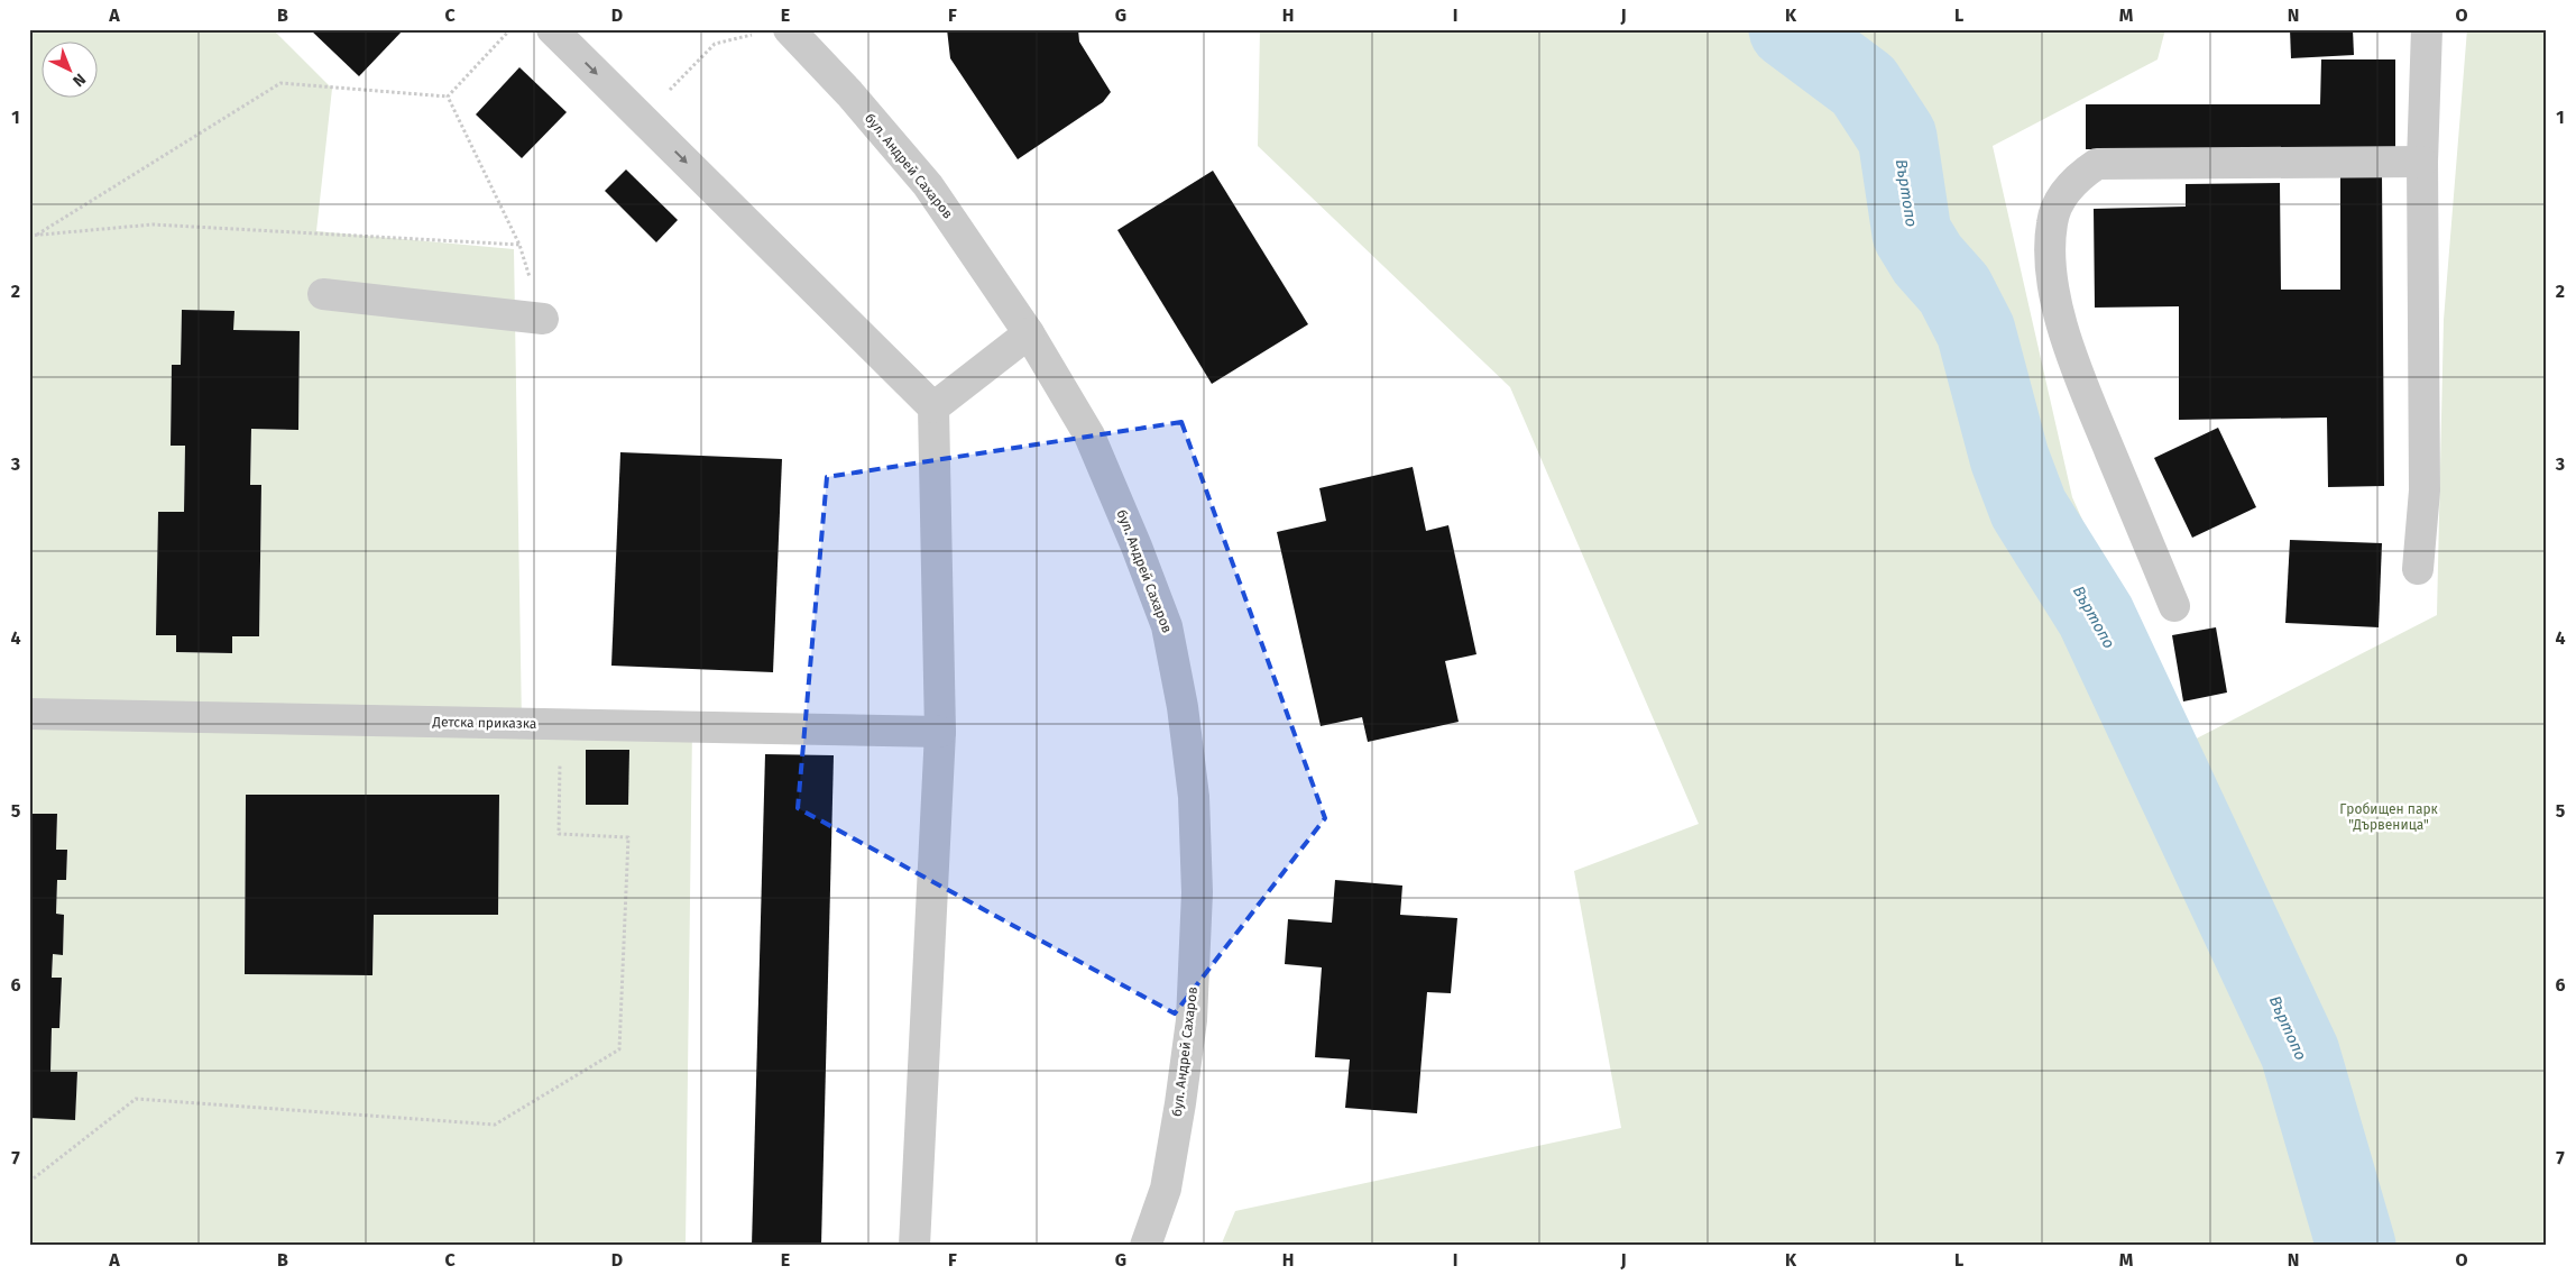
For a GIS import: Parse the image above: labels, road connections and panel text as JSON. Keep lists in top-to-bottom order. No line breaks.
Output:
{"streets":{"street":["бул. Андрей Сахаров","Детска приказка"]},"water":["Въртопо"],"parks":["Гробищен парк \"Дървеница\""],"north":"bottom right","grid":{"columns":["A","B","C","D","E","F","G","H","I","J","K","L","M","N","O"],"rows":["1","2","3","4","5","6","7"]}}
